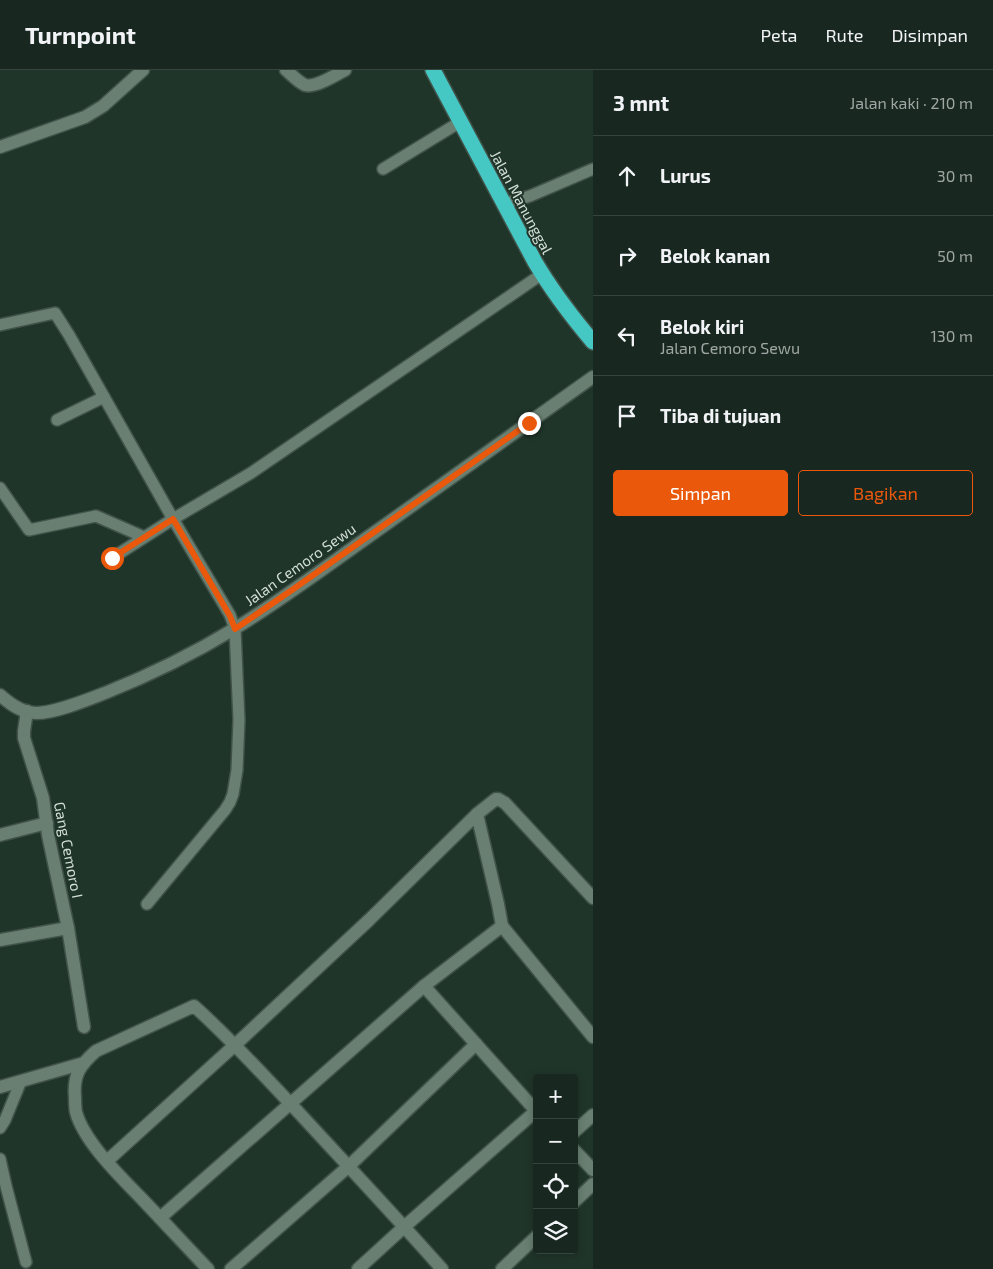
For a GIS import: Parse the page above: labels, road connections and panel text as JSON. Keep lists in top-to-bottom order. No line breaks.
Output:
{"streets":{"highway":["Jalan Manunggal"],"street":["Jalan Cemoro Sewu","Gang Cemoro I"]},"crossings":[["Jalan Cemoro Sewu","Gang Cemoro I"]],"page":{"header":"Turnpoint","nav":["Peta","Rute","Disimpan"],"heading":["3 mnt","Jalan kaki · 210 m"],"list":[["Lurus","30 m"],["Belok kanan","50 m"],["Belok kiri","Jalan Cemoro Sewu","130 m"],"Tiba di tujuan"],"buttons":["Simpan","Bagikan"],"map_buttons":["+","−"]}}
